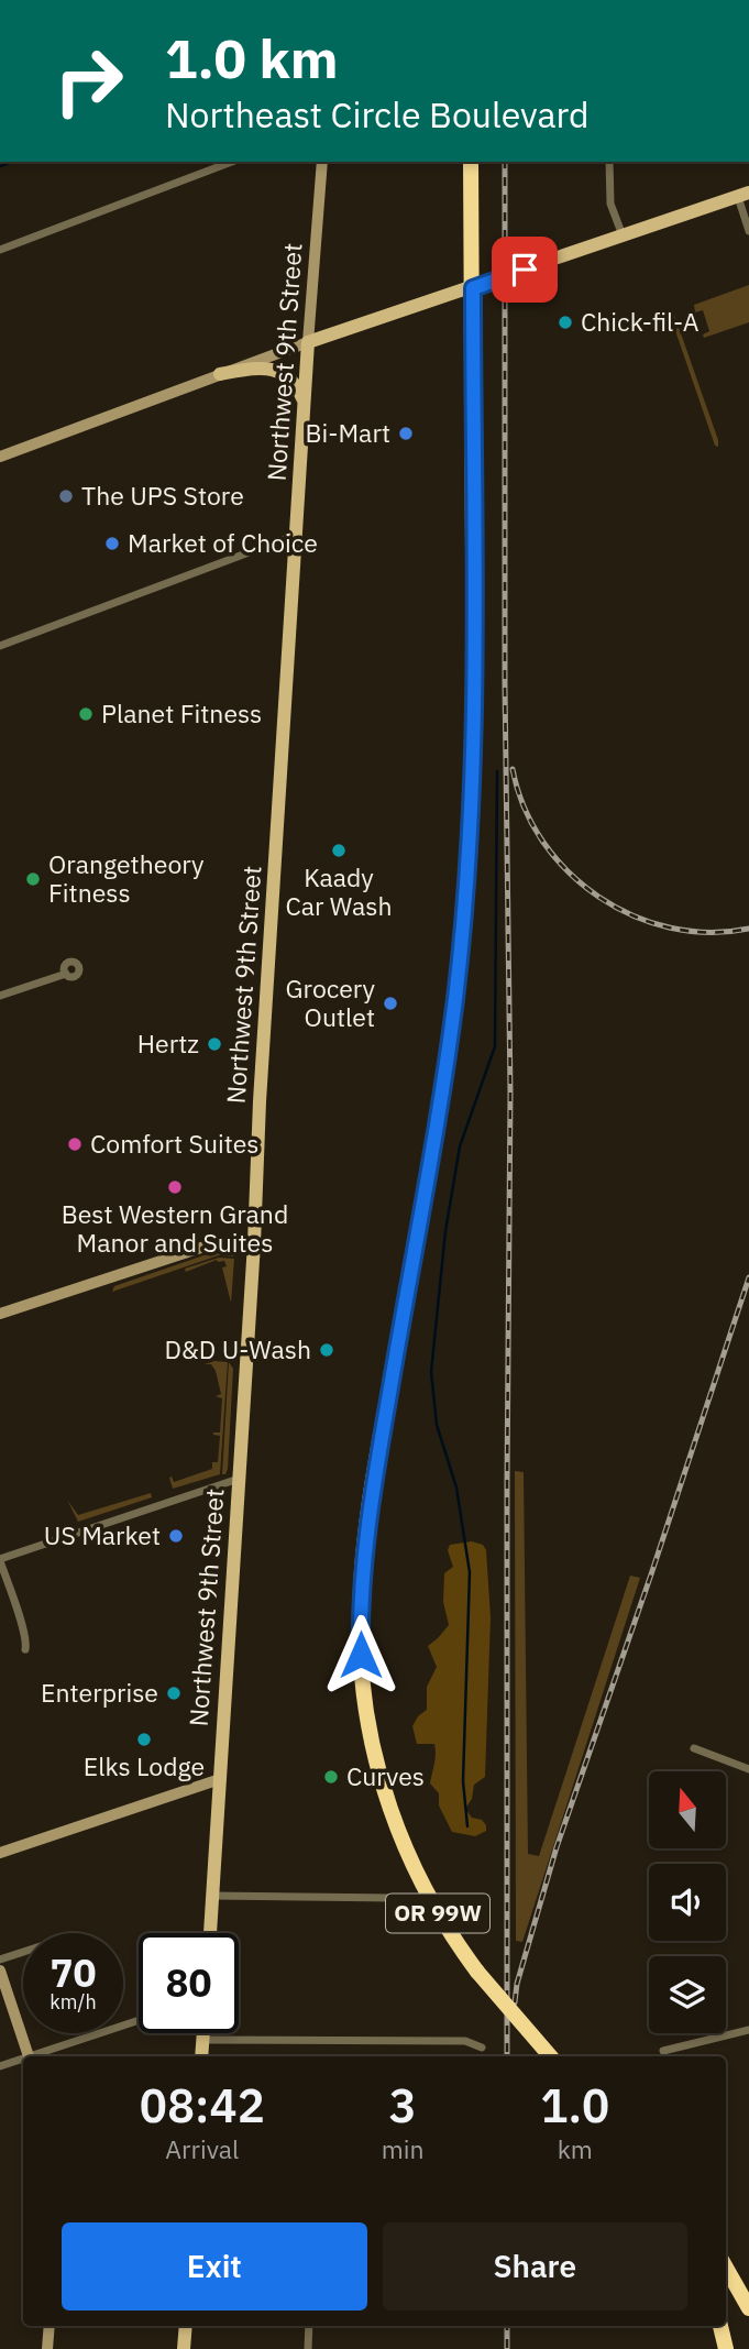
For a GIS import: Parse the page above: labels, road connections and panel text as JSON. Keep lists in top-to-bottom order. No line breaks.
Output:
{"streets":{"highway":["OR 99W"],"main road":["Northwest 9th Street"]},"places":["Chick-fil-A","Bi-Mart","The UPS Store","Market of Choice","Planet Fitness","Kaady Car Wash","Orangetheory Fitness","Grocery Outlet","Hertz","Comfort Suites","Best Western Grand Manor and Suites","D&D U-Wash","US Market","Enterprise","Elks Lodge","Curves"],"north":"top","page":{"turn":["1.0 km","Northeast Circle Boulevard"],"speed":"70 km/h","limit":"80","eta":["08:42","Arrival","3","min","1.0","km"],"buttons":["Exit","Share"]}}
